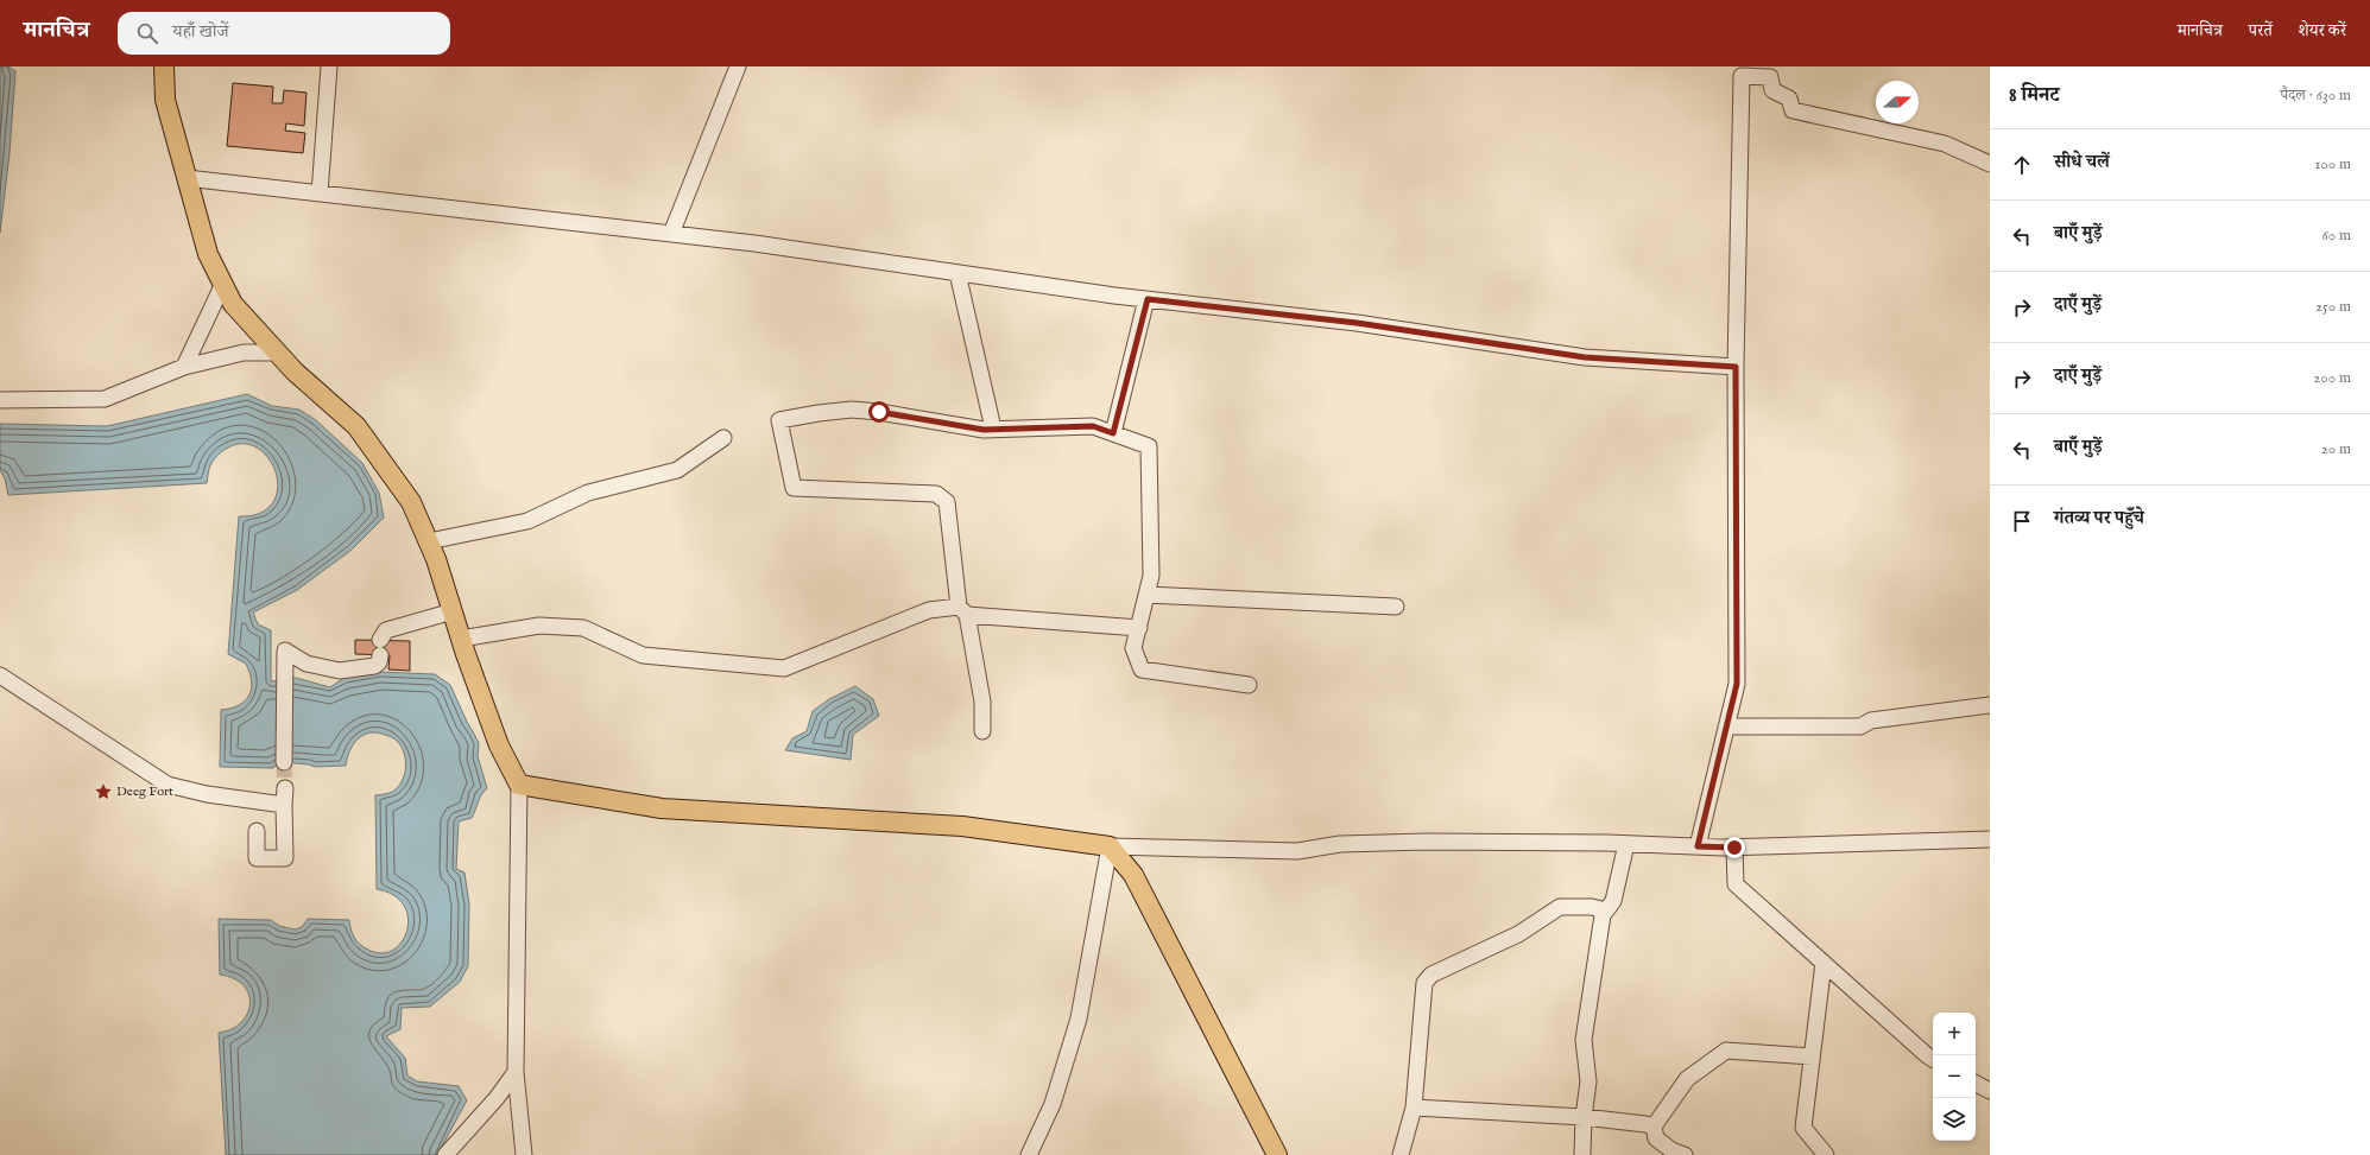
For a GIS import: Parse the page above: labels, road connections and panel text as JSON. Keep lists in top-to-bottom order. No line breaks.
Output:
{"places":{"place":["Deeg Fort"]},"north":"right","page":{"header":"मानचित्र","search":"यहाँ खोजें","nav":["मानचित्र","परतें","शेयर करें"],"heading":["8 मिनट","पैदल · 630 m"],"list":[["सीधे चलें","100 m"],["बाएँ मुड़ें","60 m"],["दाएँ मुड़ें","250 m"],["दाएँ मुड़ें","200 m"],["बाएँ मुड़ें","20 m"],"गंतव्य पर पहुँचे"],"map_buttons":["+","−"]}}
